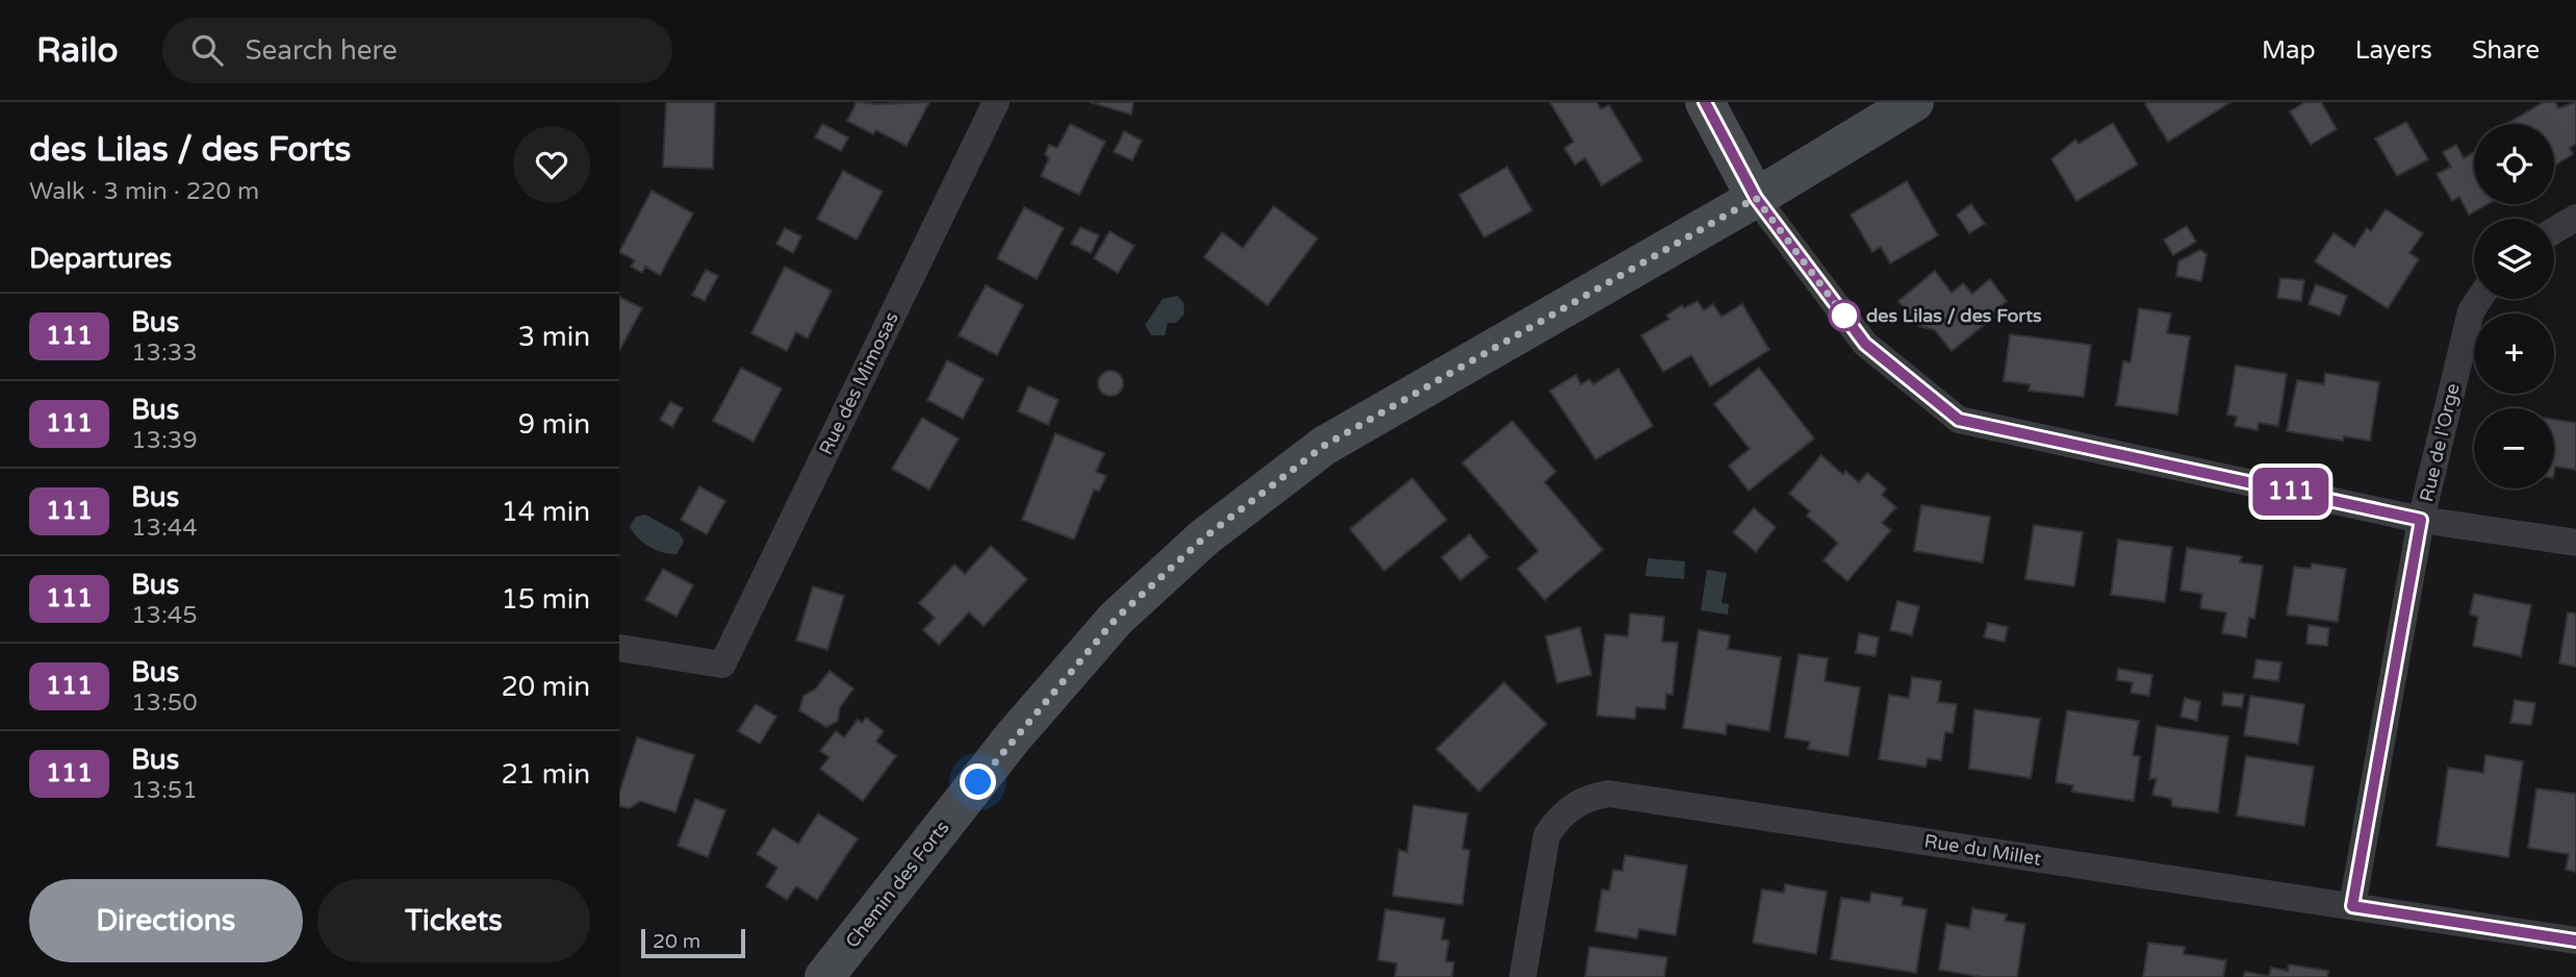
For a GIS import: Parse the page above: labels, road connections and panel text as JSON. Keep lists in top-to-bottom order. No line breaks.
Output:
{"streets":{"street":["Rue des Mimosas","Rue de l'Orge","Rue du Millet","Chemin des Forts"]},"crossings":[["Rue de l'Orge","Rue du Millet"]],"places":["des Lilas / des Forts"],"lines":["bus line 111"],"scale_bar":"20 m","page":{"header":"Railo","search":"Search here","nav":["Map","Layers","Share"],"heading":[["des Lilas / des Forts","Walk · 3 min · 220 m"],"Departures"],"on_map":"111","map_buttons":["+","−"],"list":[{"mark":"111","name":"Bus","note":"13:33","value":"3 min"},{"mark":"111","name":"Bus","note":"13:39","value":"9 min"},{"mark":"111","name":"Bus","note":"13:44","value":"14 min"},{"mark":"111","name":"Bus","note":"13:45","value":"15 min"},{"mark":"111","name":"Bus","note":"13:50","value":"20 min"},{"mark":"111","name":"Bus","note":"13:51","value":"21 min"}],"buttons":["Directions","Tickets"],"scale":"20 m"}}
